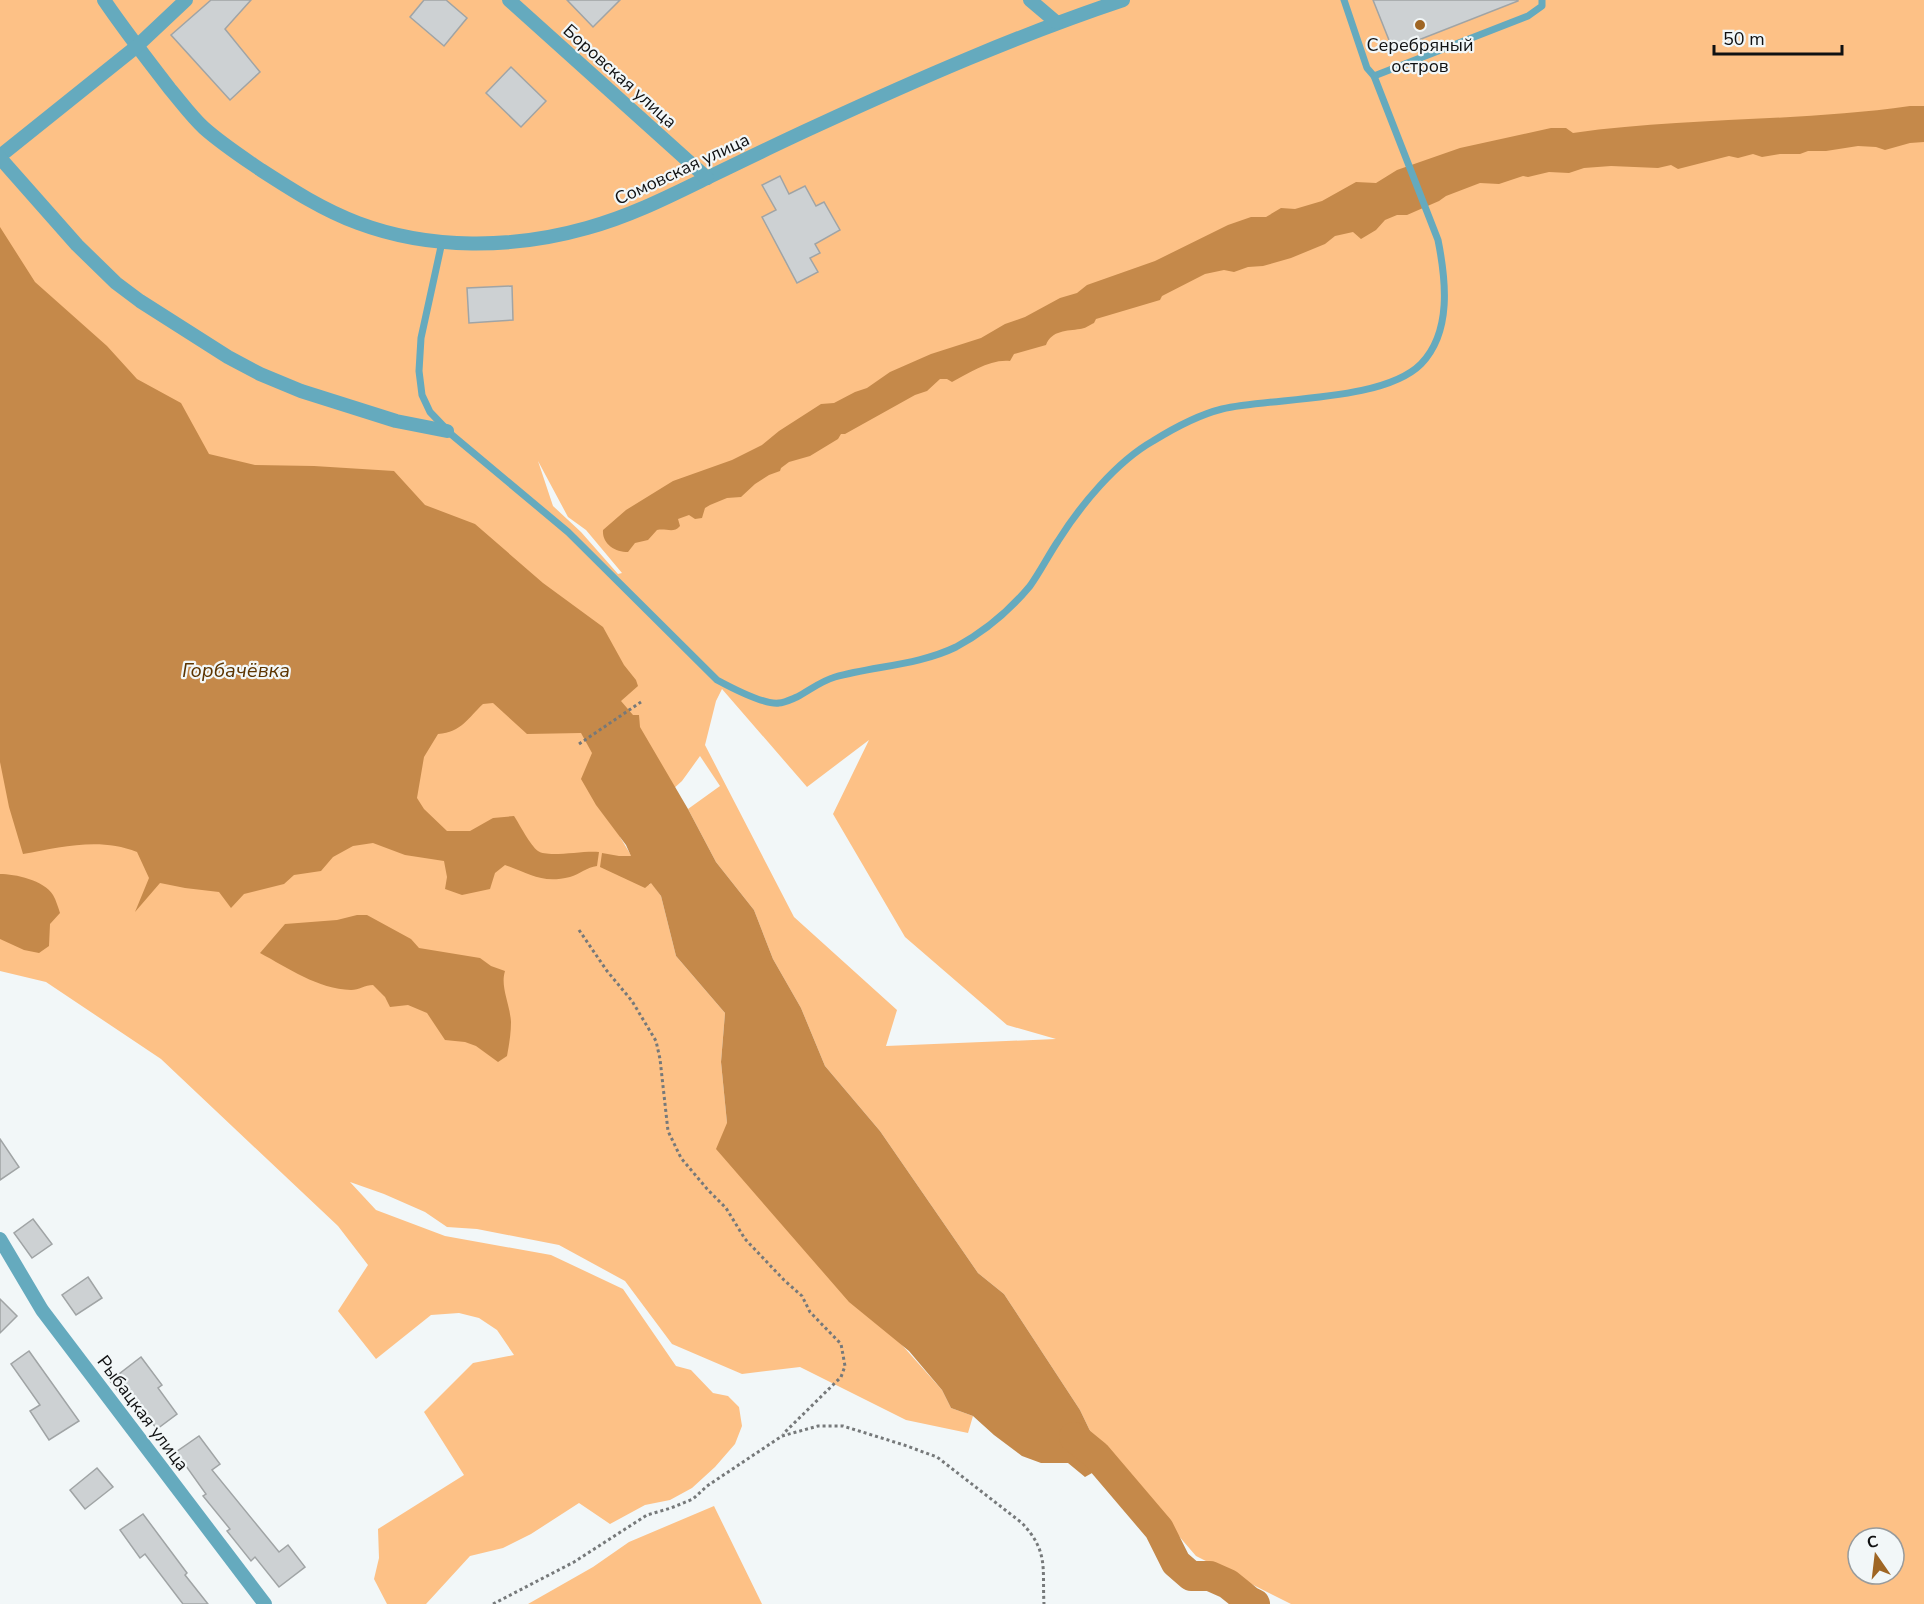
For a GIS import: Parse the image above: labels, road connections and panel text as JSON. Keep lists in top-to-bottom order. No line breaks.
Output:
{"streets":{"street":["Боровская улица","Сомовская улица","Рыбацкая улица"]},"crossings":[["Боровская улица","Сомовская улица"]],"water":["Горбачёвка"],"places":["Серебряный остров"],"scale_bar":"50 m","north":"top"}
